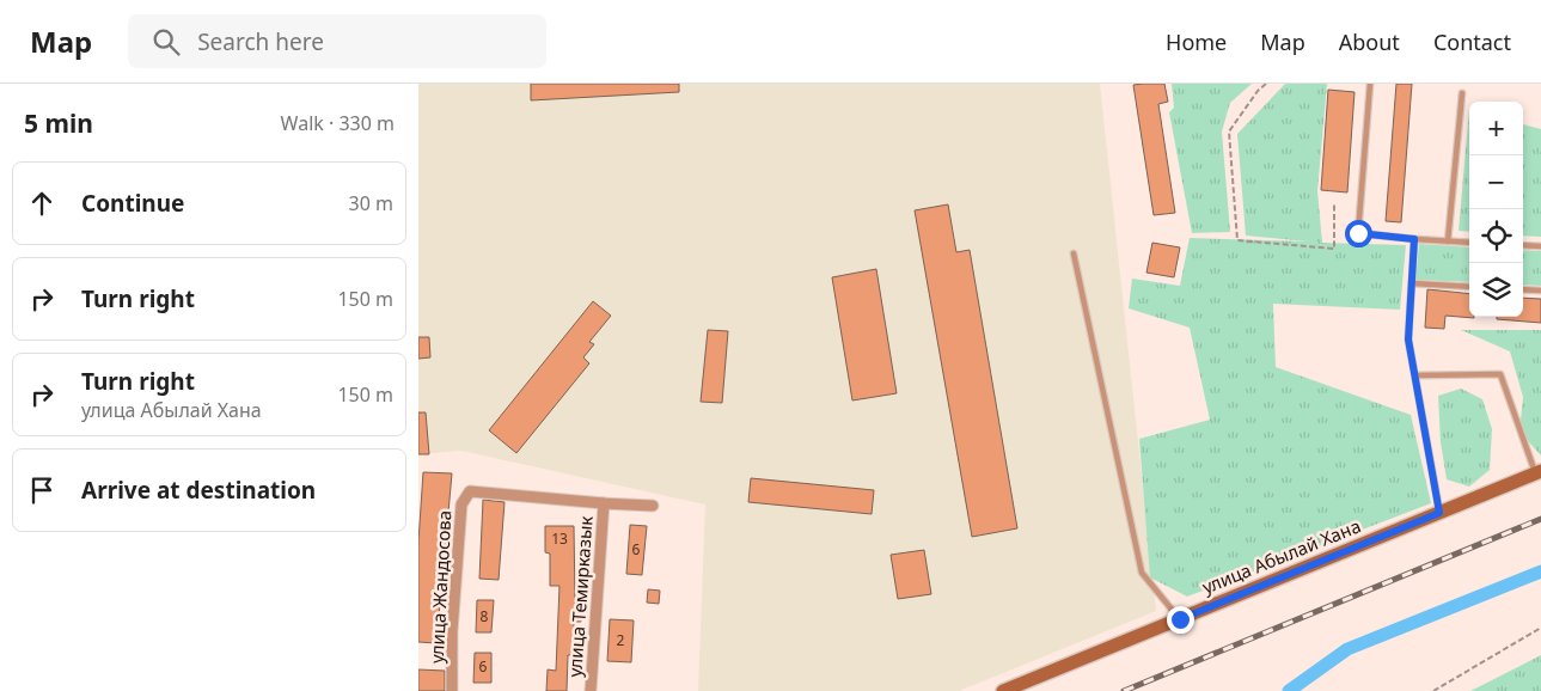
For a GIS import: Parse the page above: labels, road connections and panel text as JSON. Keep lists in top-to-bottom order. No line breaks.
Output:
{"streets":{"main road":["улица Абылай Хана"],"street":["улица Жандосова","улица Темирказык"]},"crossings":[["улица Жандосова","улица Темирказык"]],"house_numbers":["13","6","8","2","6"],"page":{"header":"Map","search":"Search here","nav":["Home","Map","About","Contact"],"heading":["5 min","Walk · 330 m"],"map_buttons":["+","−"],"list":[["Continue","30 m"],["Turn right","150 m"],["Turn right","улица Абылай Хана","150 m"],"Arrive at destination"]}}
